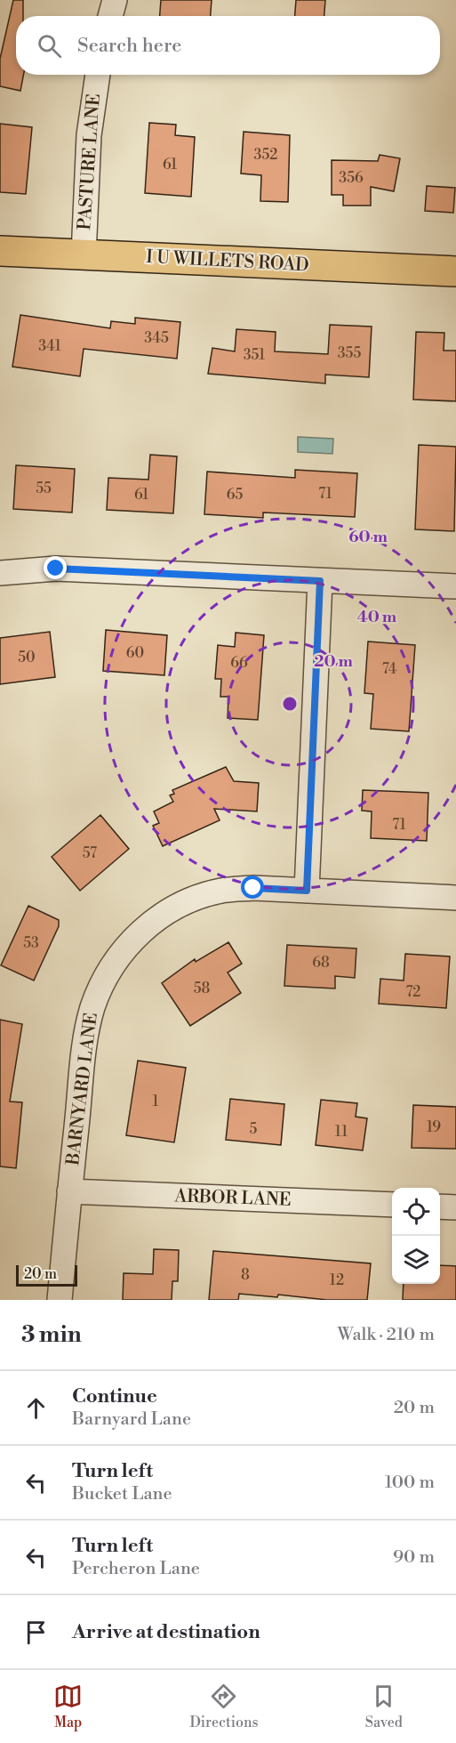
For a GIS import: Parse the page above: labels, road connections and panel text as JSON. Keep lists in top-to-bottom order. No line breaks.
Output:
{"streets":{"main road":["I U WILLETS ROAD"],"street":["PASTURE LANE","BARNYARD LANE","ARBOR LANE"]},"crossings":[["PASTURE LANE","I U WILLETS ROAD"],["BARNYARD LANE","ARBOR LANE"]],"house_numbers":["352","61","356","345","341","355","351","55","71","61","65","60","50","66","74","71","57","53","68","58","72","1","19","5","11","8","12"],"scale_bar":"20 m","page":{"search":"Search here","scale":"20 m","heading":["3 min","Walk · 210 m"],"list":[["Continue","Barnyard Lane","20 m"],["Turn left","Bucket Lane","100 m"],["Turn left","Percheron Lane","90 m"],"Arrive at destination"],"nav":["Map","Directions","Saved"]},"rings":["60 m","40 m","20 m"]}
